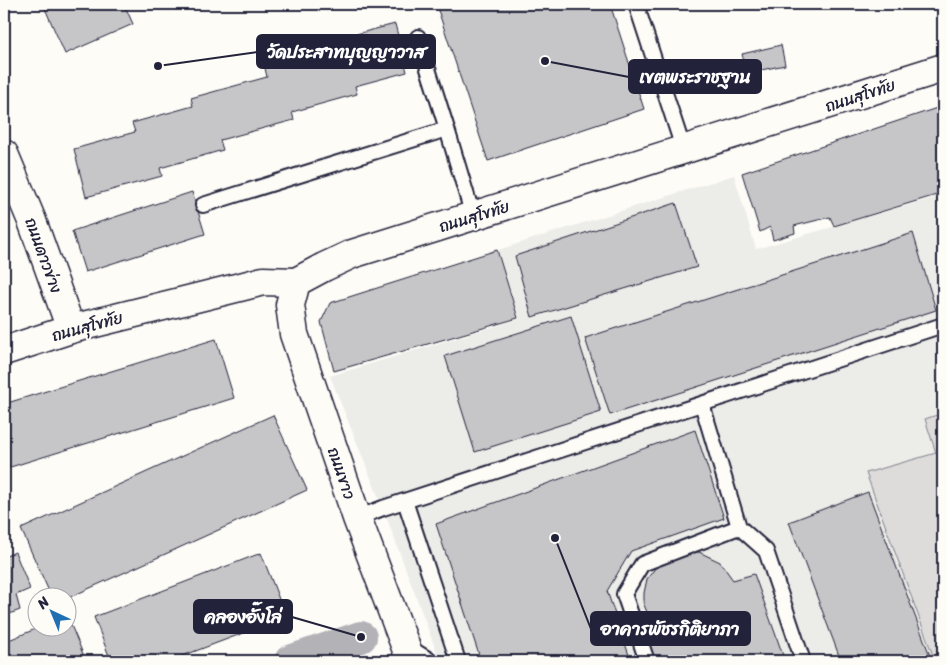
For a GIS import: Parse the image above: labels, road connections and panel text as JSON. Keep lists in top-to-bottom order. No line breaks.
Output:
{"streets":{"street":["ถนนสุโขทัย","ถนนดาวข่าง","ถนนขาว"]},"crossings":[["ถนนสุโขทัย","ถนนดาวข่าง"],["ถนนสุโขทัย","ถนนขาว"]],"places":["เขตพระราชฐาน","วัดประสาทบุญญาวาส","อาคารพัชรกิติยาภา","คลองอั๊งโล่"],"north":"top left"}
